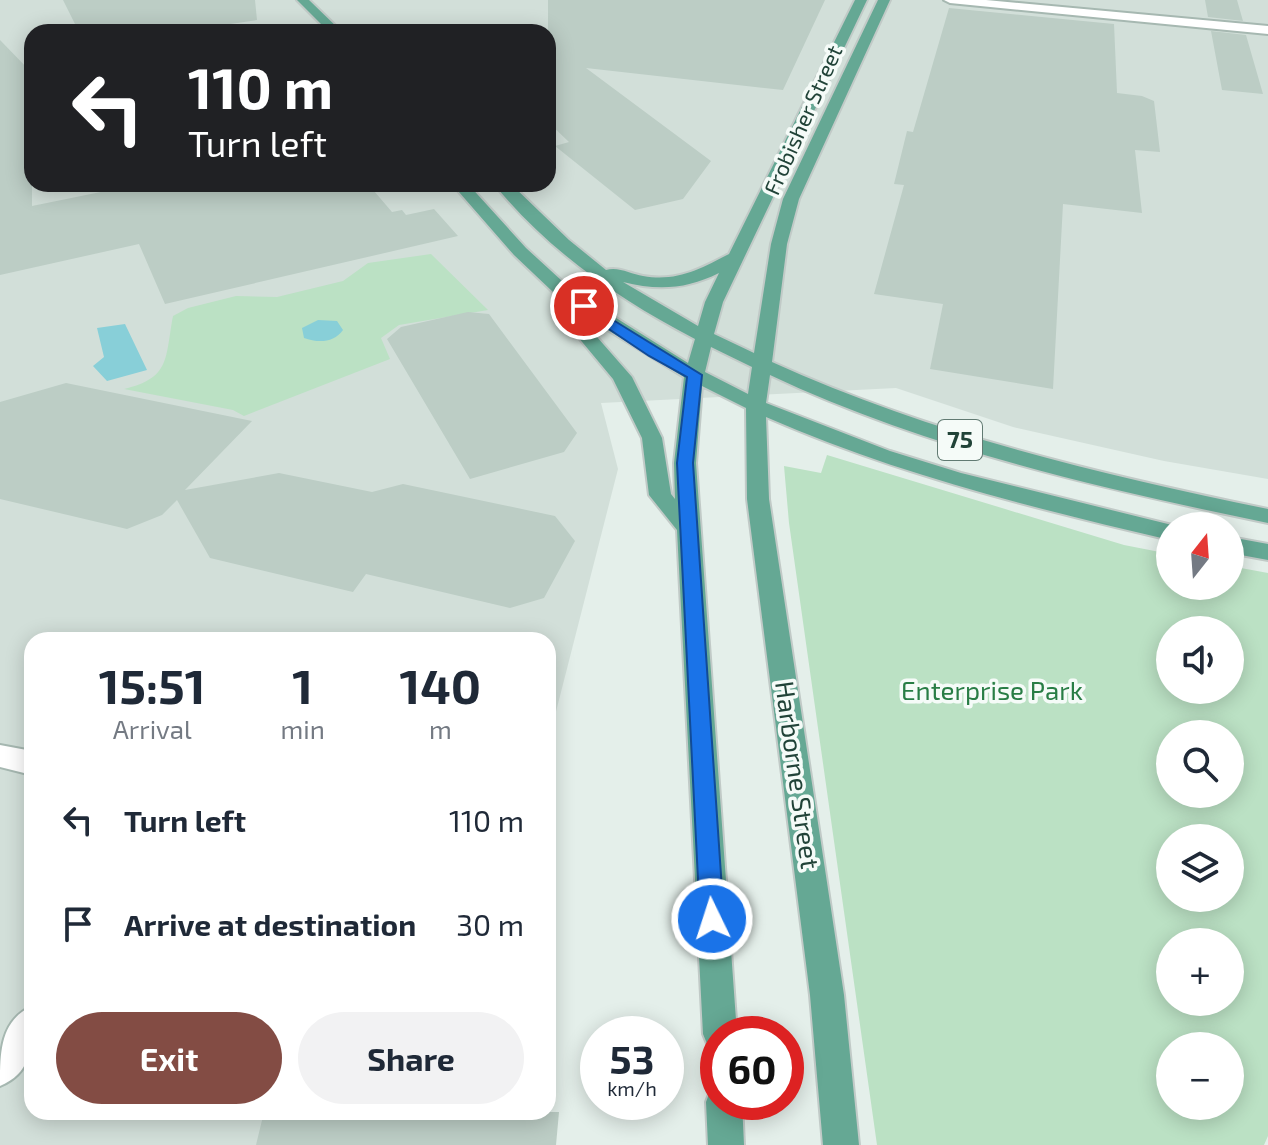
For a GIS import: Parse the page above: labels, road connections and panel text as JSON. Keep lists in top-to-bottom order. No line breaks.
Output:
{"streets":{"main road":["Frobisher Street","75","Harborne Street"]},"crossings":[["Frobisher Street","75"],["Frobisher Street","Harborne Street"],["75","Harborne Street"]],"parks":["Enterprise Park"],"north":"top","page":{"turn":["110 m","Turn left"],"map_buttons":["+","−"],"eta":["15:51","Arrival","1","min","140","m"],"list":[{"name":"Turn left","value":"110 m"},{"name":"Arrive at destination","value":"30 m"}],"buttons":["Exit","Share"],"speed":"53 km/h","limit":"60"}}
